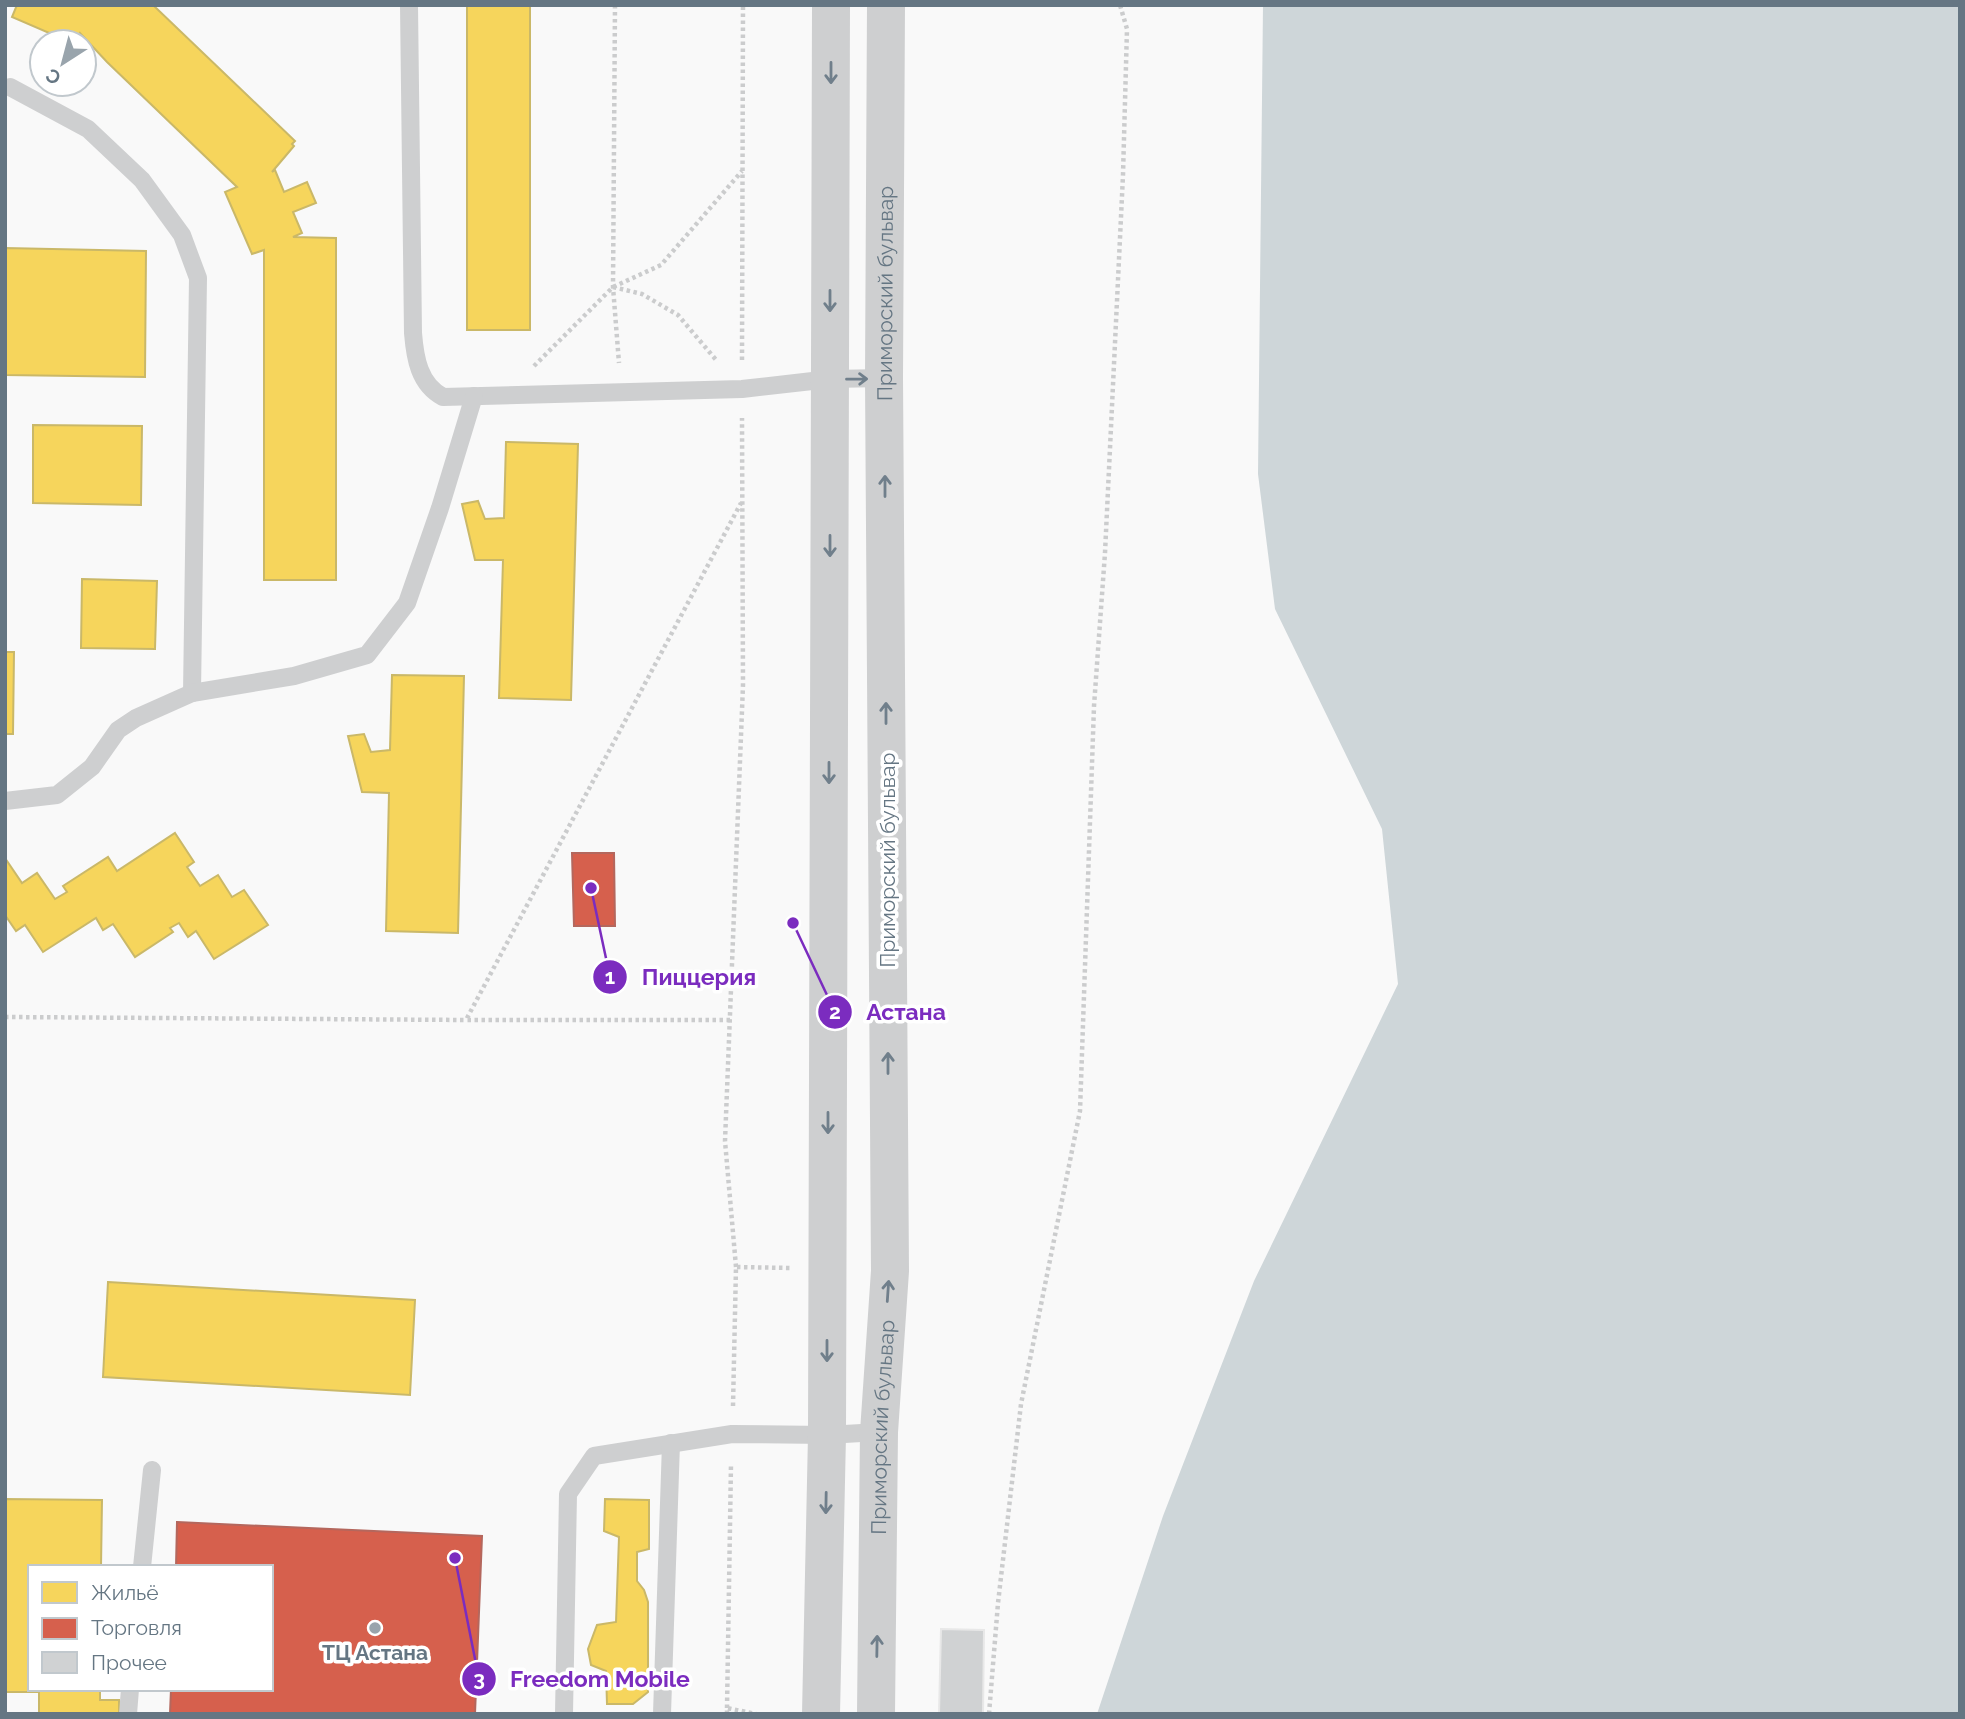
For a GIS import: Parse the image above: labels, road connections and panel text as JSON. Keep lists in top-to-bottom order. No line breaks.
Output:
{"streets":{"street":["Приморский бульвар"]},"places":["Пиццерия","Астана","Freedom Mobile","ТЦ Астана"],"legend":["Жильё","Торговля","Прочее"],"north":"bottom left"}
